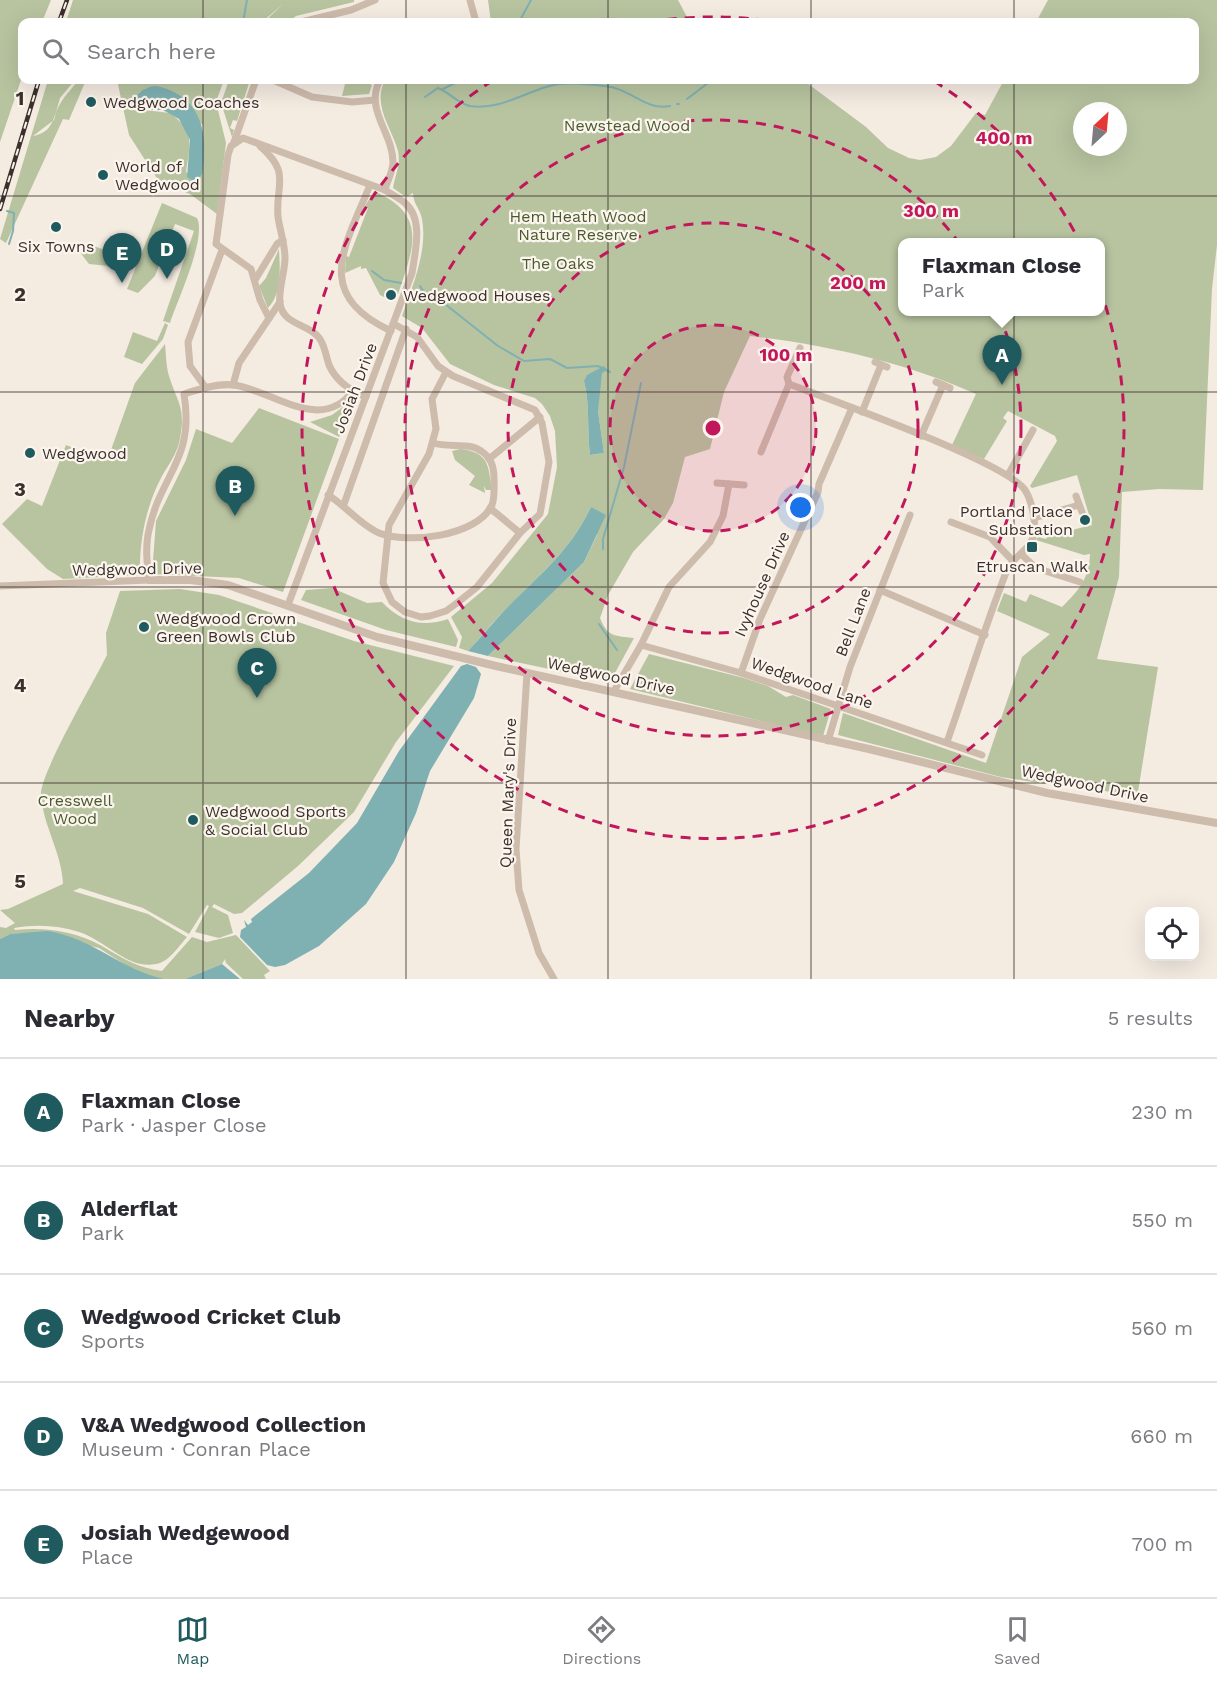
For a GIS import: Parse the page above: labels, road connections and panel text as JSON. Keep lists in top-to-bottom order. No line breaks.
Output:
{"streets":{"street":["Josiah Drive","Wedgwood Drive","Ivyhouse Drive","Bell Lane","Wedgwood Lane","Queen Mary's Drive"]},"crossings":[["Josiah Drive","Wedgwood Drive"],["Wedgwood Drive","Bell Lane"],["Wedgwood Drive","Queen Mary's Drive"],["Ivyhouse Drive","Wedgwood Lane"],["Bell Lane","Wedgwood Lane"]],"parks":["Newstead Wood","Hem Heath Wood Nature Reserve","The Oaks","Cresswell Wood"],"places":{"other":["Wedgwood Coaches","World of Wedgwood","Six Towns","Wedgwood Houses","Wedgwood","Portland Place Substation","Wedgwood Crown Green Bowls Club","Wedgwood Sports & Social Club"],"transit":["Etruscan Walk"]},"north":"top right","page":{"search":"Search here","pins":["D","E","A","B","C"],"popup":["Flaxman Close","Park"],"heading":["Nearby","5 results"],"list":[{"mark":"A","name":"Flaxman Close","note":"Park · Jasper Close","value":"230 m"},{"mark":"B","name":"Alderflat","note":"Park","value":"550 m"},{"mark":"C","name":"Wedgwood Cricket Club","note":"Sports","value":"560 m"},{"mark":"D","name":"V&A Wedgwood Collection","note":"Museum · Conran Place","value":"660 m"},{"mark":"E","name":"Josiah Wedgewood","note":"Place","value":"700 m"}],"nav":["Map","Directions","Saved"]},"grid":{"rows":["1","2","3","4","5"]},"rings":["400 m","300 m","200 m","100 m"]}
